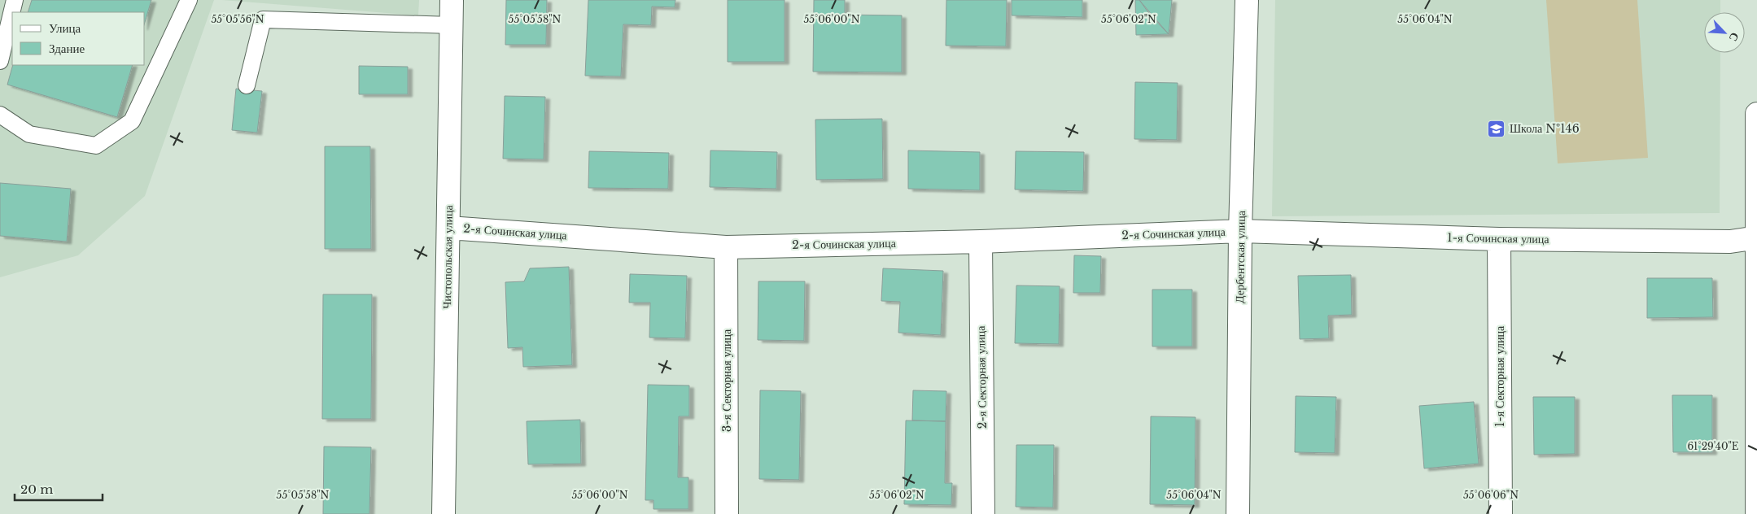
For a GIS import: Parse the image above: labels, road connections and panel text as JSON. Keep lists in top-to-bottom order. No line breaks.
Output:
{"streets":{"street":["2-я Сочинская улица","1-я Сочинская улица","Чистопольская улица","Дербентская улица","1-я Секторная улица","2-я Секторная улица","3-я Секторная улица"]},"crossings":[["2-я Сочинская улица","1-я Сочинская улица"],["2-я Сочинская улица","Чистопольская улица"],["2-я Сочинская улица","Дербентская улица"],["2-я Сочинская улица","2-я Секторная улица"],["2-я Сочинская улица","3-я Секторная улица"],["1-я Сочинская улица","Дербентская улица"],["1-я Сочинская улица","1-я Секторная улица"]],"places":{"school or university":["Школа №146"]},"legend":["Улица","Здание"],"scale_bar":"20 m","north":"bottom right","coordinates":["55°05'56\"N","55°05'58\"N","55°06'00\"N","55°06'02\"N","55°06'04\"N","61°29'40\"E","55°06'06\"N"]}
